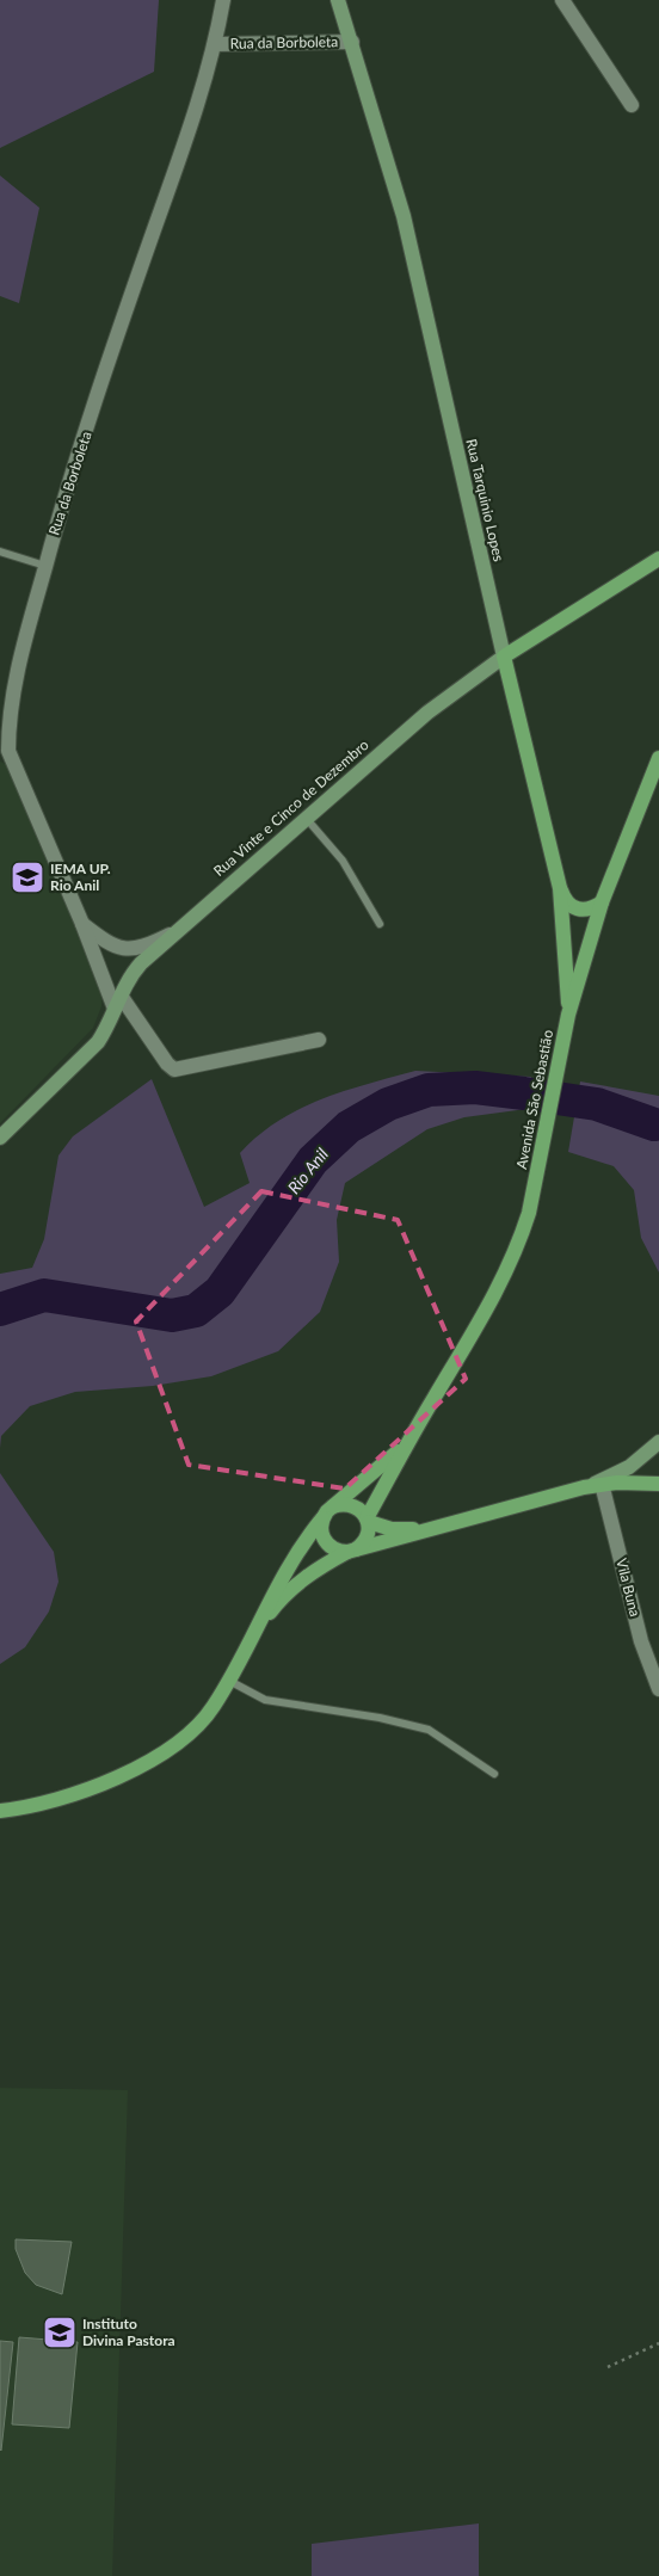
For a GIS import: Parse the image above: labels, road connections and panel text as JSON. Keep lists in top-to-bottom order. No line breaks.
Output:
{"streets":{"main road":["Rua Tarquinio Lopes","Rua Vinte e Cinco de Dezembro","Avenida São Sebastião"],"street":["Rua da Borboleta","Vila Buna"]},"crossings":[["Rua da Borboleta","Rua Tarquinio Lopes"],["Rua da Borboleta","Rua Vinte e Cinco de Dezembro"],["Rua Tarquinio Lopes","Rua Vinte e Cinco de Dezembro"],["Rua Tarquinio Lopes","Avenida São Sebastião"]],"water":["Rio Anil"],"places":{"school or university":["IEMA UP. Rio Anil","Instituto Divina Pastora"]}}
